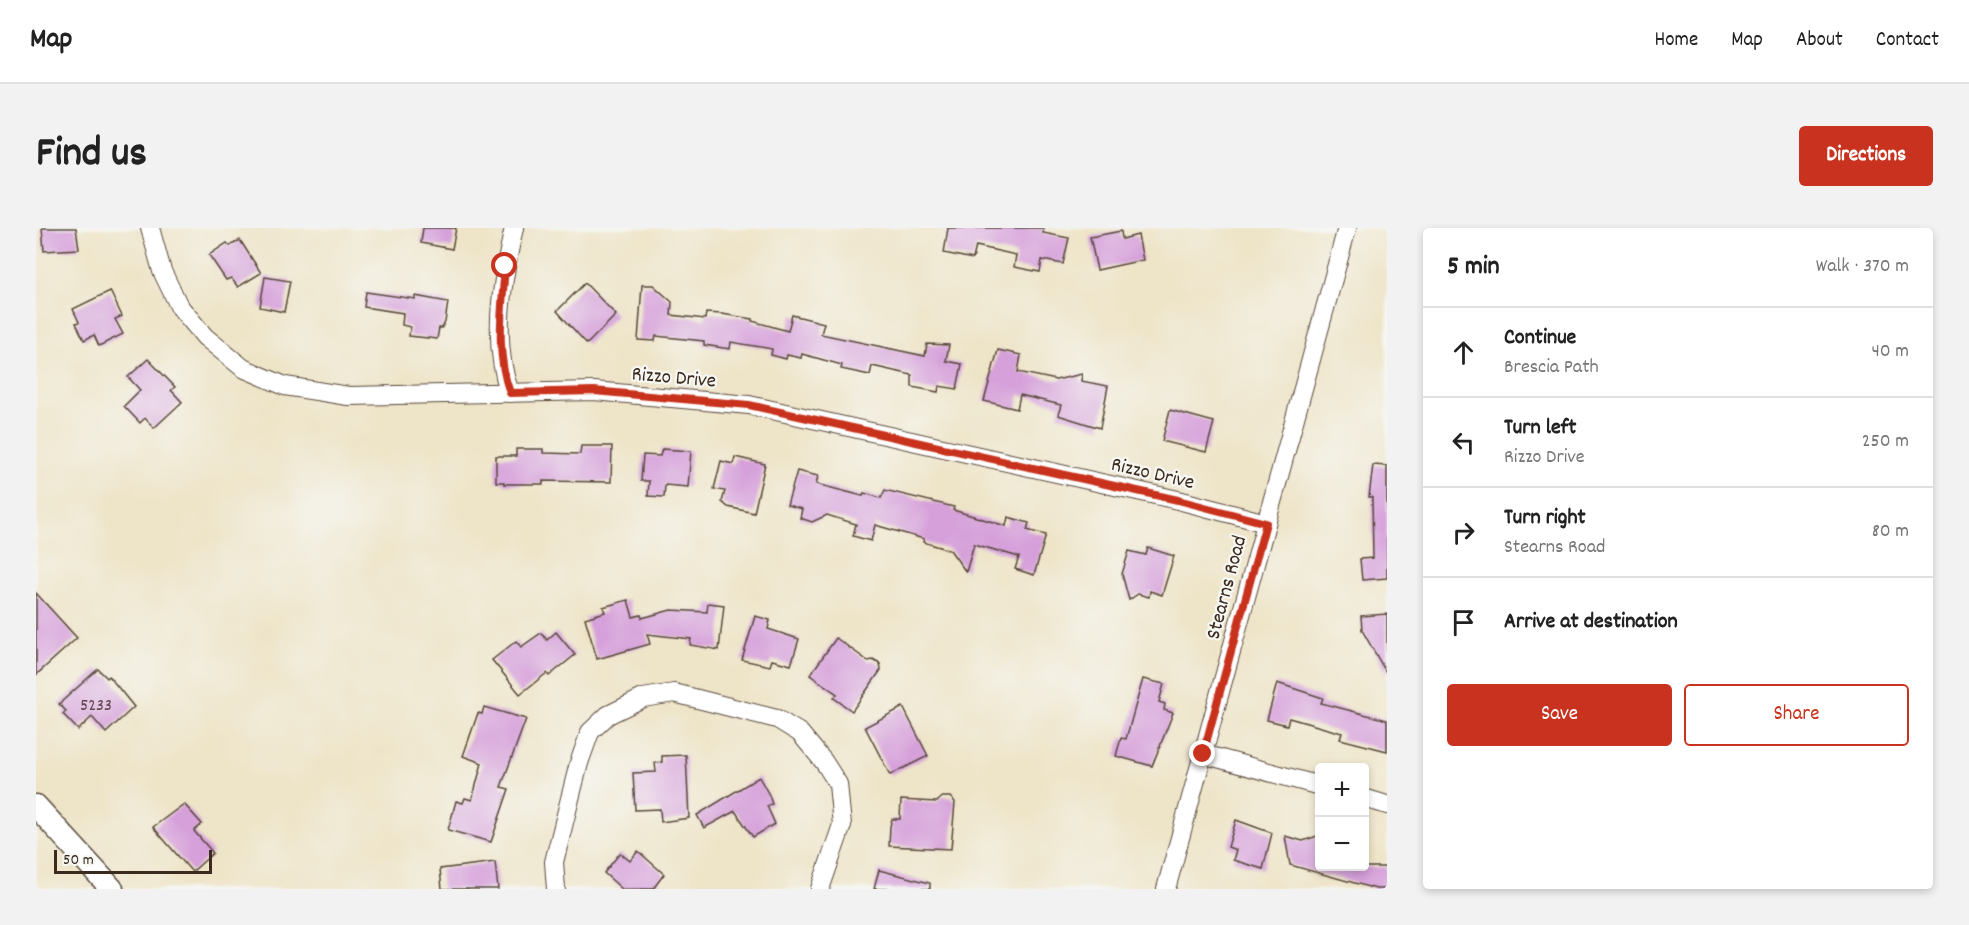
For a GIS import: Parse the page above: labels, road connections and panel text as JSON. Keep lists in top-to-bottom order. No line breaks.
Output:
{"streets":{"street":["Rizzo Drive","Stearns Road"]},"crossings":[["Rizzo Drive","Stearns Road"]],"house_numbers":["5233"],"scale_bar":"50 m","page":{"header":"Map","nav":["Home","Map","About","Contact"],"title":"Find us","buttons":["Directions",["Save","Share"]],"heading":["5 min","Walk · 370 m"],"list":[["Continue","Brescia Path","40 m"],["Turn left","Rizzo Drive","250 m"],["Turn right","Stearns Road","80 m"],"Arrive at destination"],"map_buttons":["+","−"],"scale":"50 m"}}
